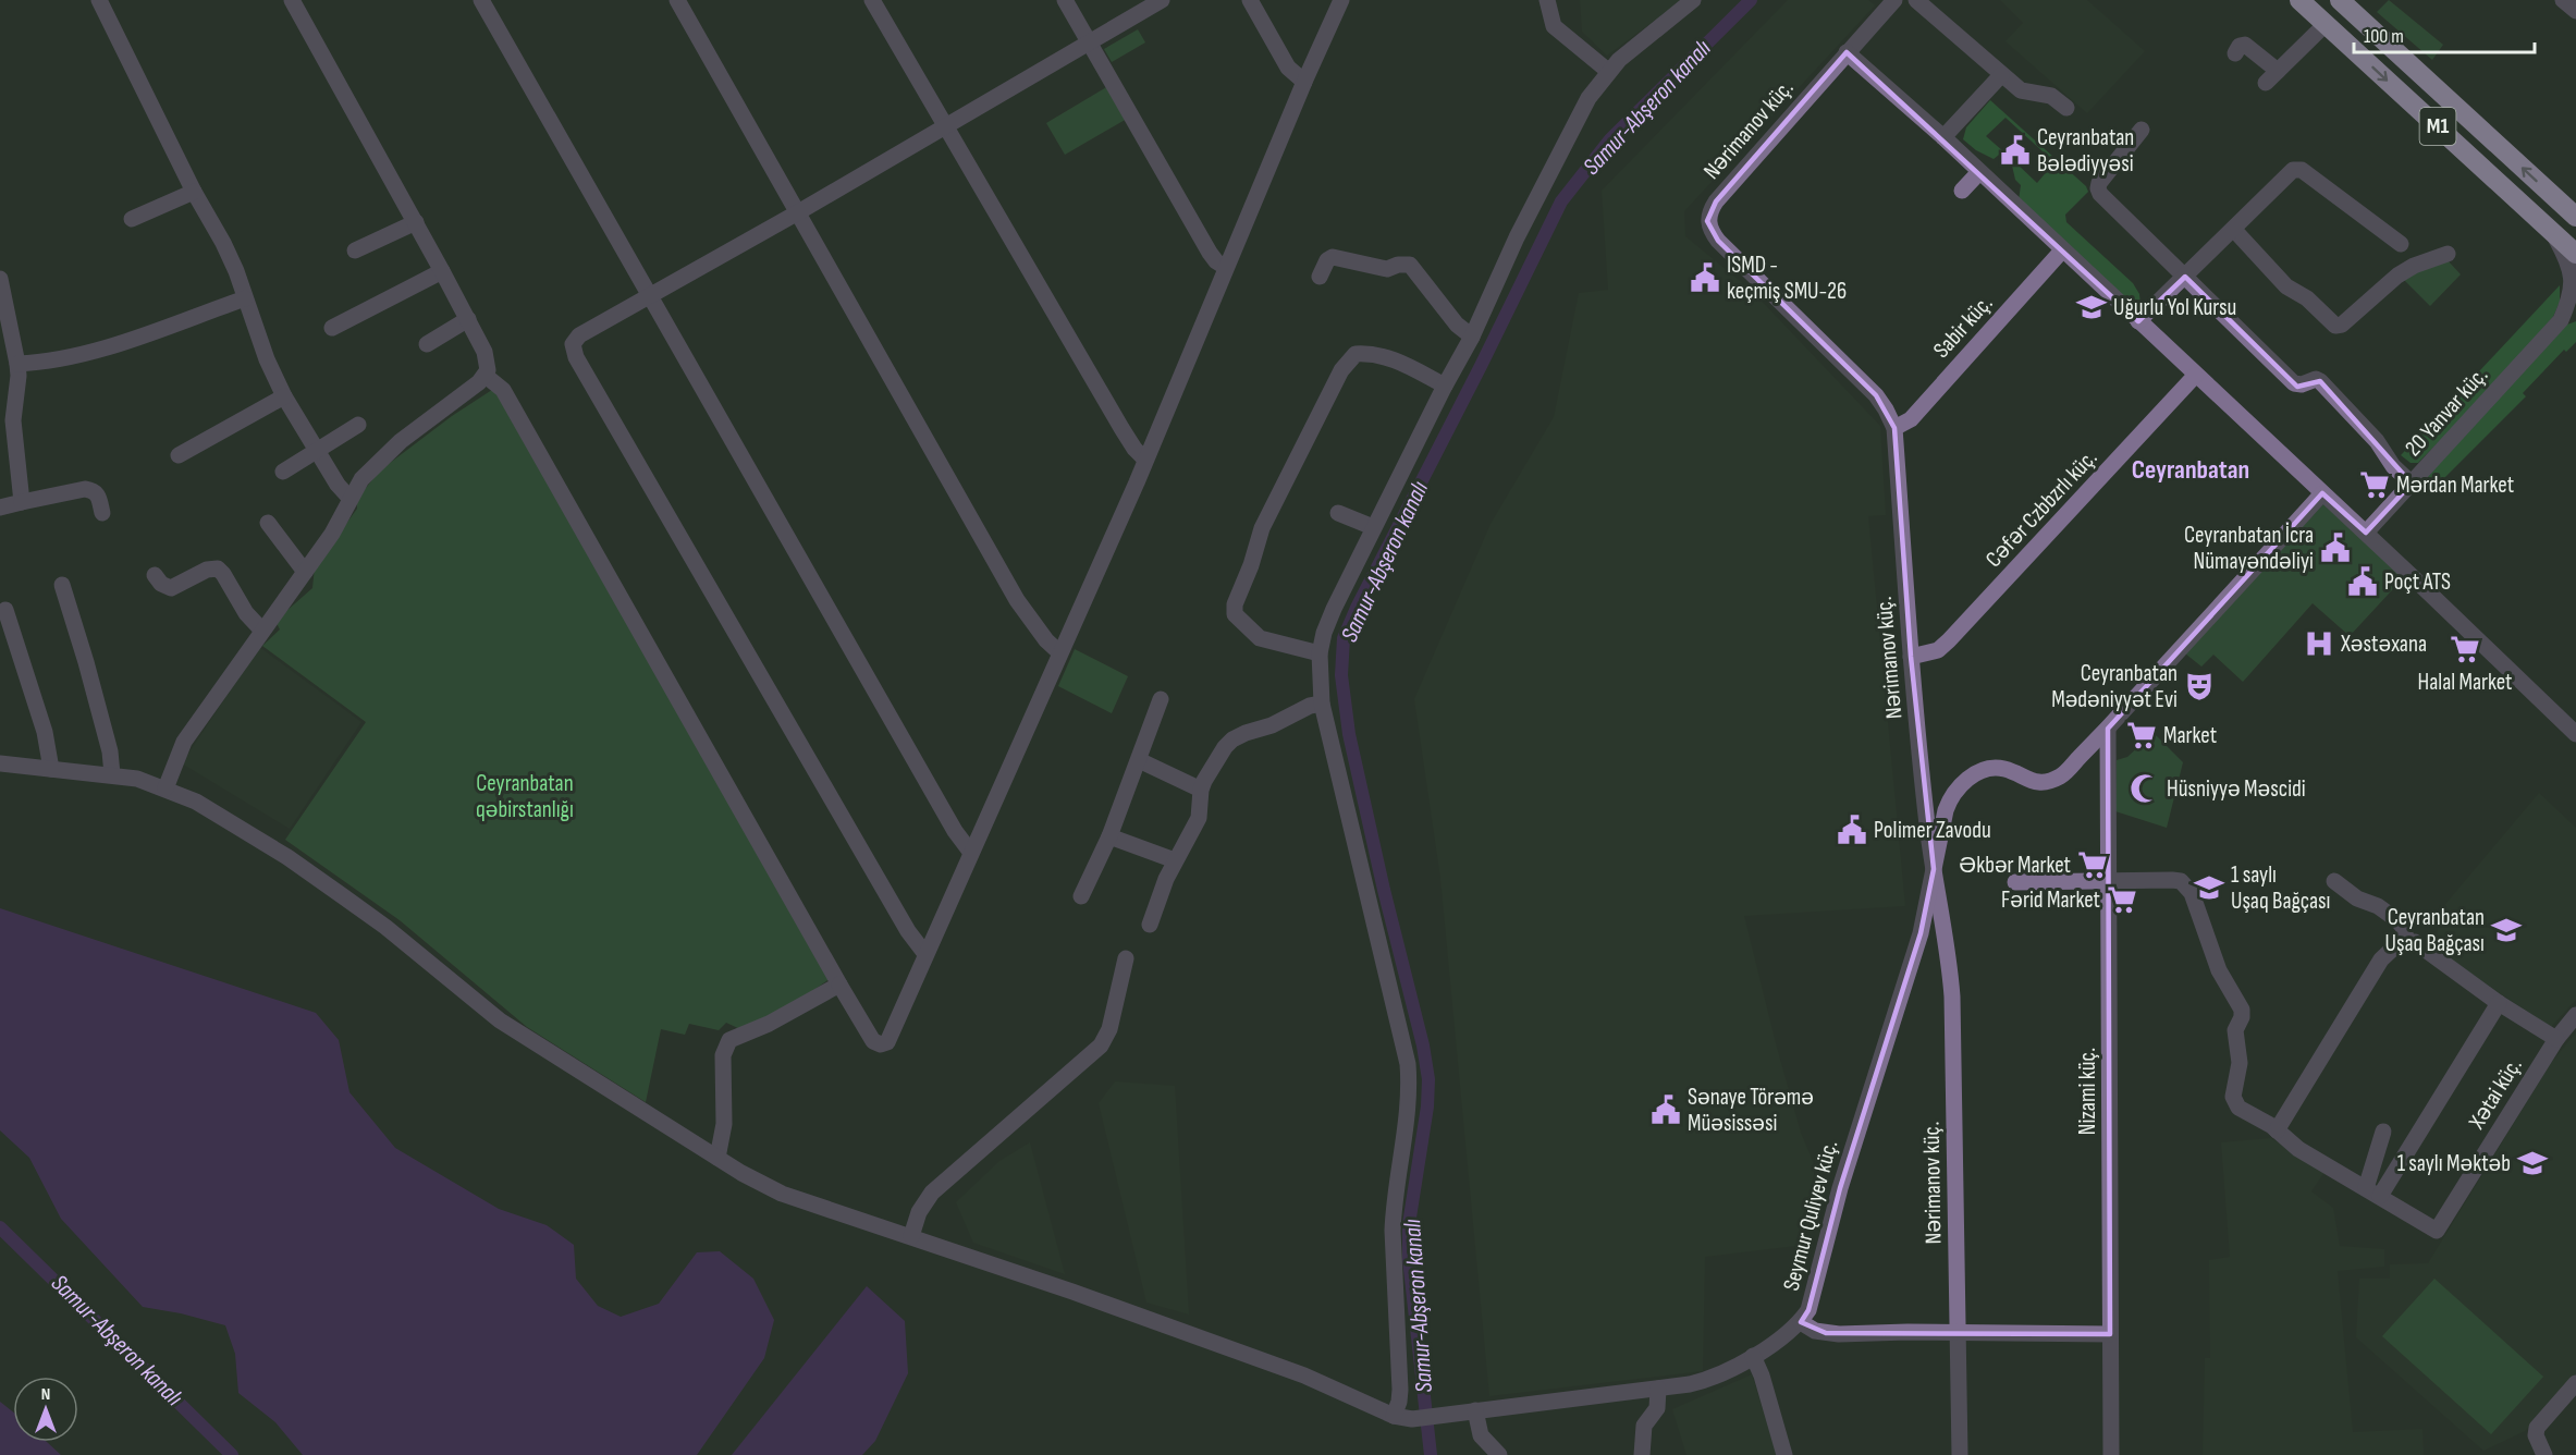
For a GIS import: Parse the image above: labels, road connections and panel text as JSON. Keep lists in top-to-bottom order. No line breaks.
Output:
{"streets":{"highway":["M1"],"street":["Nərimanov küç.","Sabir küç.","20 Yanvar küç.","Cəfər Czbbzrlı küç.","Nizami küç.","Xətai küç.","Seymur Quliyev küç."]},"crossings":[["Nərimanov küç.","Sabir küç."],["Nərimanov küç.","Cəfər Czbbzrlı küç."],["Nərimanov küç.","Seymur Quliyev küç."]],"districts":["Ceyranbatan"],"water":["Samur-Abşeron kanalı"],"parks":["Ceyranbatan qəbirstanlığı"],"places":{"public building":["Ceyranbatan Bələdiyyəsi","ISMD - keçmiş SMU-26","Ceyranbatan İcra Nümayəndəliyi","Poçt ATS","Polimer Zavodu","Sənaye Törəmə Müəsissəsi"],"school or university":["Uğurlu Yol Kursu","1 saylı Uşaq Bağçası","Ceyranbatan Uşaq Bağçası","1 saylı Məktəb"],"supermarket":["Mərdan Market","Halal Market","Market","Əkbər Market","Fərid Market"],"hospital":["Xəstəxana"],"theatre":["Ceyranbatan Mədəniyyət Evi"],"mosque":["Hüsniyyə Məscidi"]},"scale_bar":"100 m","north":"top"}
